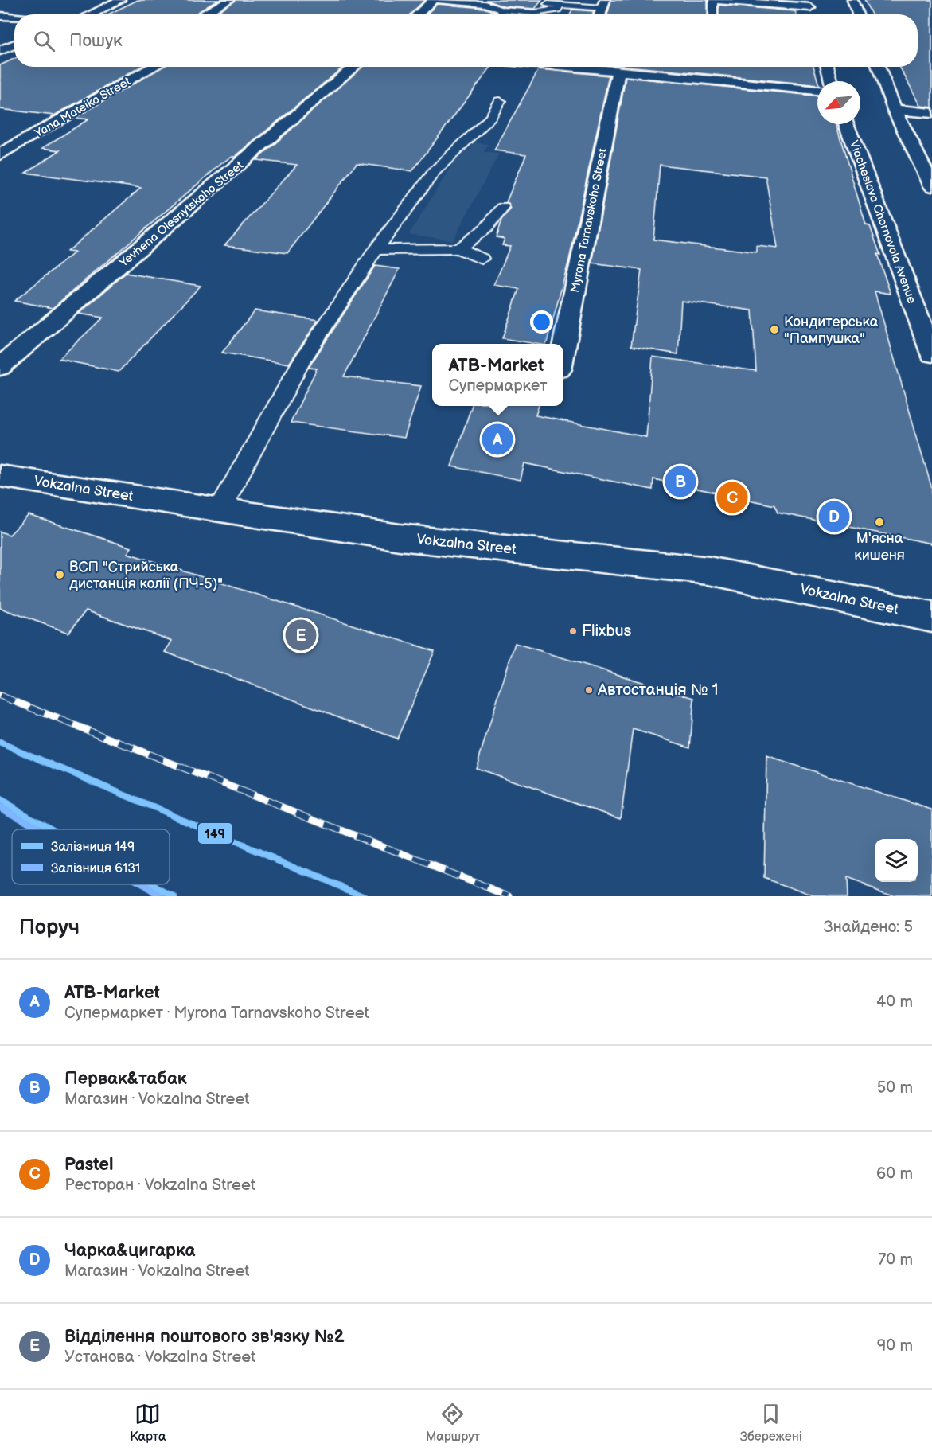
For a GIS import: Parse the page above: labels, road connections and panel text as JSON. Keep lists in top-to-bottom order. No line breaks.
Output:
{"streets":{"street":["Yana Mateika Street","Yevhena Olesnytskoho Street","Myrona Tarnavskoho Street","Viacheslava Chornovola Avenue","Vokzalna Street"]},"places":["Кондитерська \"Пампушка\"","М'ясна кишеня","ВСП \"Стрийська дистанція колії (ПЧ-5)\"","Flixbus","Автостанція № 1"],"lines":["rail line 149","rail line 6131"],"legend":["Залізниця 149","Залізниця 6131"],"north":"bottom left","page":{"search":"Пошук","popup":["ATB-Market","Супермаркет"],"pins":["A","B","C","D","E"],"heading":["Поруч","Знайдено: 5"],"list":[{"mark":"A","name":"ATB-Market","note":"Супермаркет · Myrona Tarnavskoho Street","value":"40 m"},{"mark":"B","name":"Первак&табак","note":"Магазин · Vokzalna Street","value":"50 m"},{"mark":"C","name":"Pastel","note":"Ресторан · Vokzalna Street","value":"60 m"},{"mark":"D","name":"Чарка&цигарка","note":"Магазин · Vokzalna Street","value":"70 m"},{"mark":"E","name":"Відділення поштового зв'язку №2","note":"Установа · Vokzalna Street","value":"90 m"}],"nav":["Карта","Маршрут","Збережені"]}}
